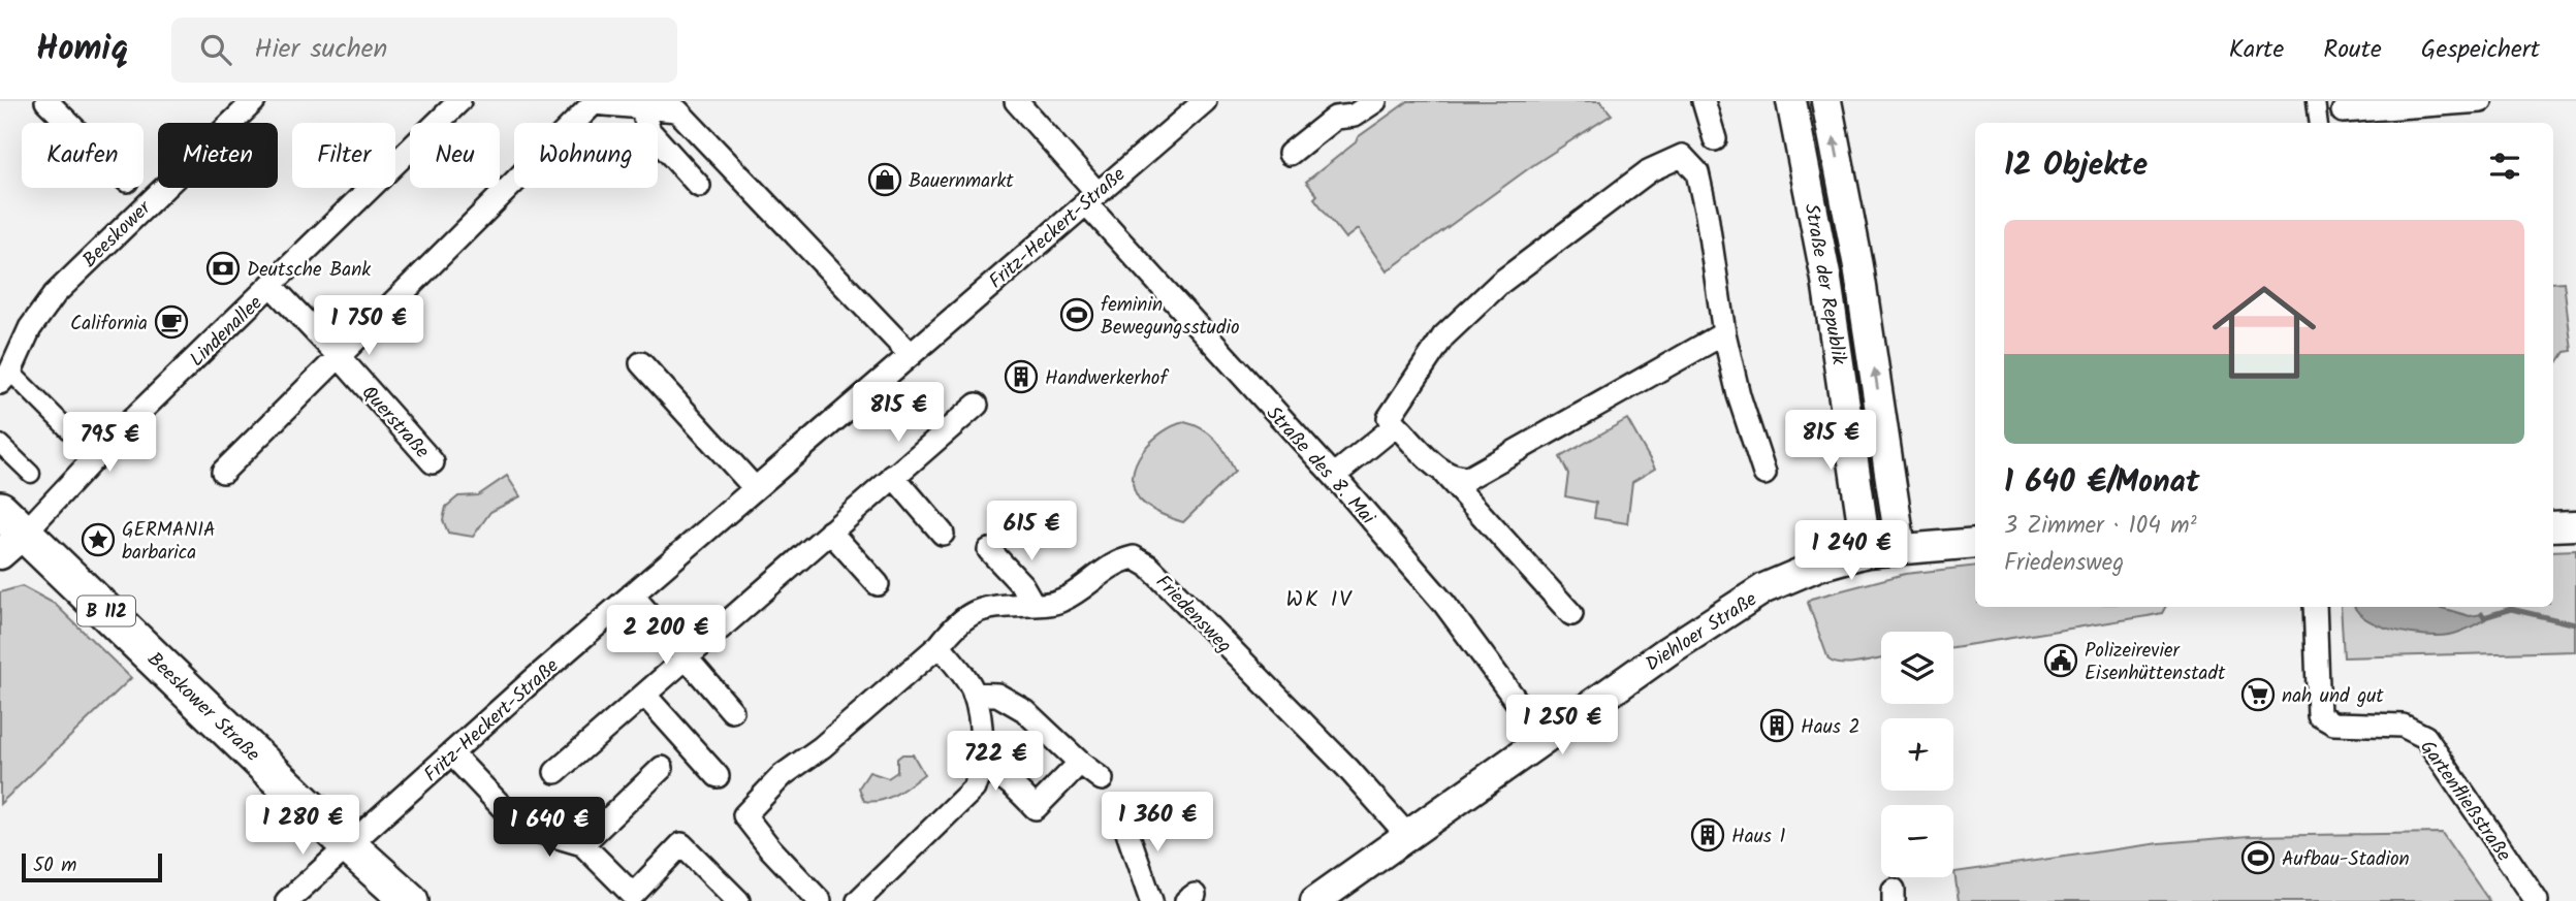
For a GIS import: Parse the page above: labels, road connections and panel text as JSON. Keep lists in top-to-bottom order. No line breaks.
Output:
{"streets":{"main road":["B 112","Beeskower Straße"],"street":["Fritz-Heckert-Straße","Beeskower","Straße der Republik","Lindenallee","Querstraße","Straße des 8. Mai","Friedensweg","Diehloer Straße","Gartenfließstraße"]},"crossings":[["Fritz-Heckert-Straße","Straße des 8. Mai"],["Fritz-Heckert-Straße","Beeskower Straße"],["Straße der Republik","Diehloer Straße"],["Lindenallee","Querstraße"],["Lindenallee","Beeskower Straße"],["Straße des 8. Mai","Diehloer Straße"],["Friedensweg","Diehloer Straße"]],"districts":["WK IV"],"places":{"shop":["Bauernmarkt"],"bank":["Deutsche Bank"],"sports":["feminin Bewegungsstudio","Aufbau-Stadion"],"cafe":["California"],"building":["Handwerkerhof","Haus 2","Haus 1"],"place":["GERMANIA barbarica"],"public building":["Polizeirevier Eisenhüttenstadt"],"supermarket":["nah und gut"]},"scale_bar":"50 m","page":{"header":"Homiq","search":"Hier suchen","nav":["Karte","Route","Gespeichert"],"chip":["Kaufen","Mieten","Filter","Neu","Wohnung"],"heading":"12 Objekte","list":[{"name":"1 640 €/Monat","note":"3 Zimmer · 104 m² · Friedensweg"}],"price":["1 750 €","815 €","815 €","795 €","615 €","1 240 €","2 200 €","1 250 €","722 €","1 360 €","1 280 €","1 640 €"],"map_buttons":["+","−"],"scale":"50 m"}}
